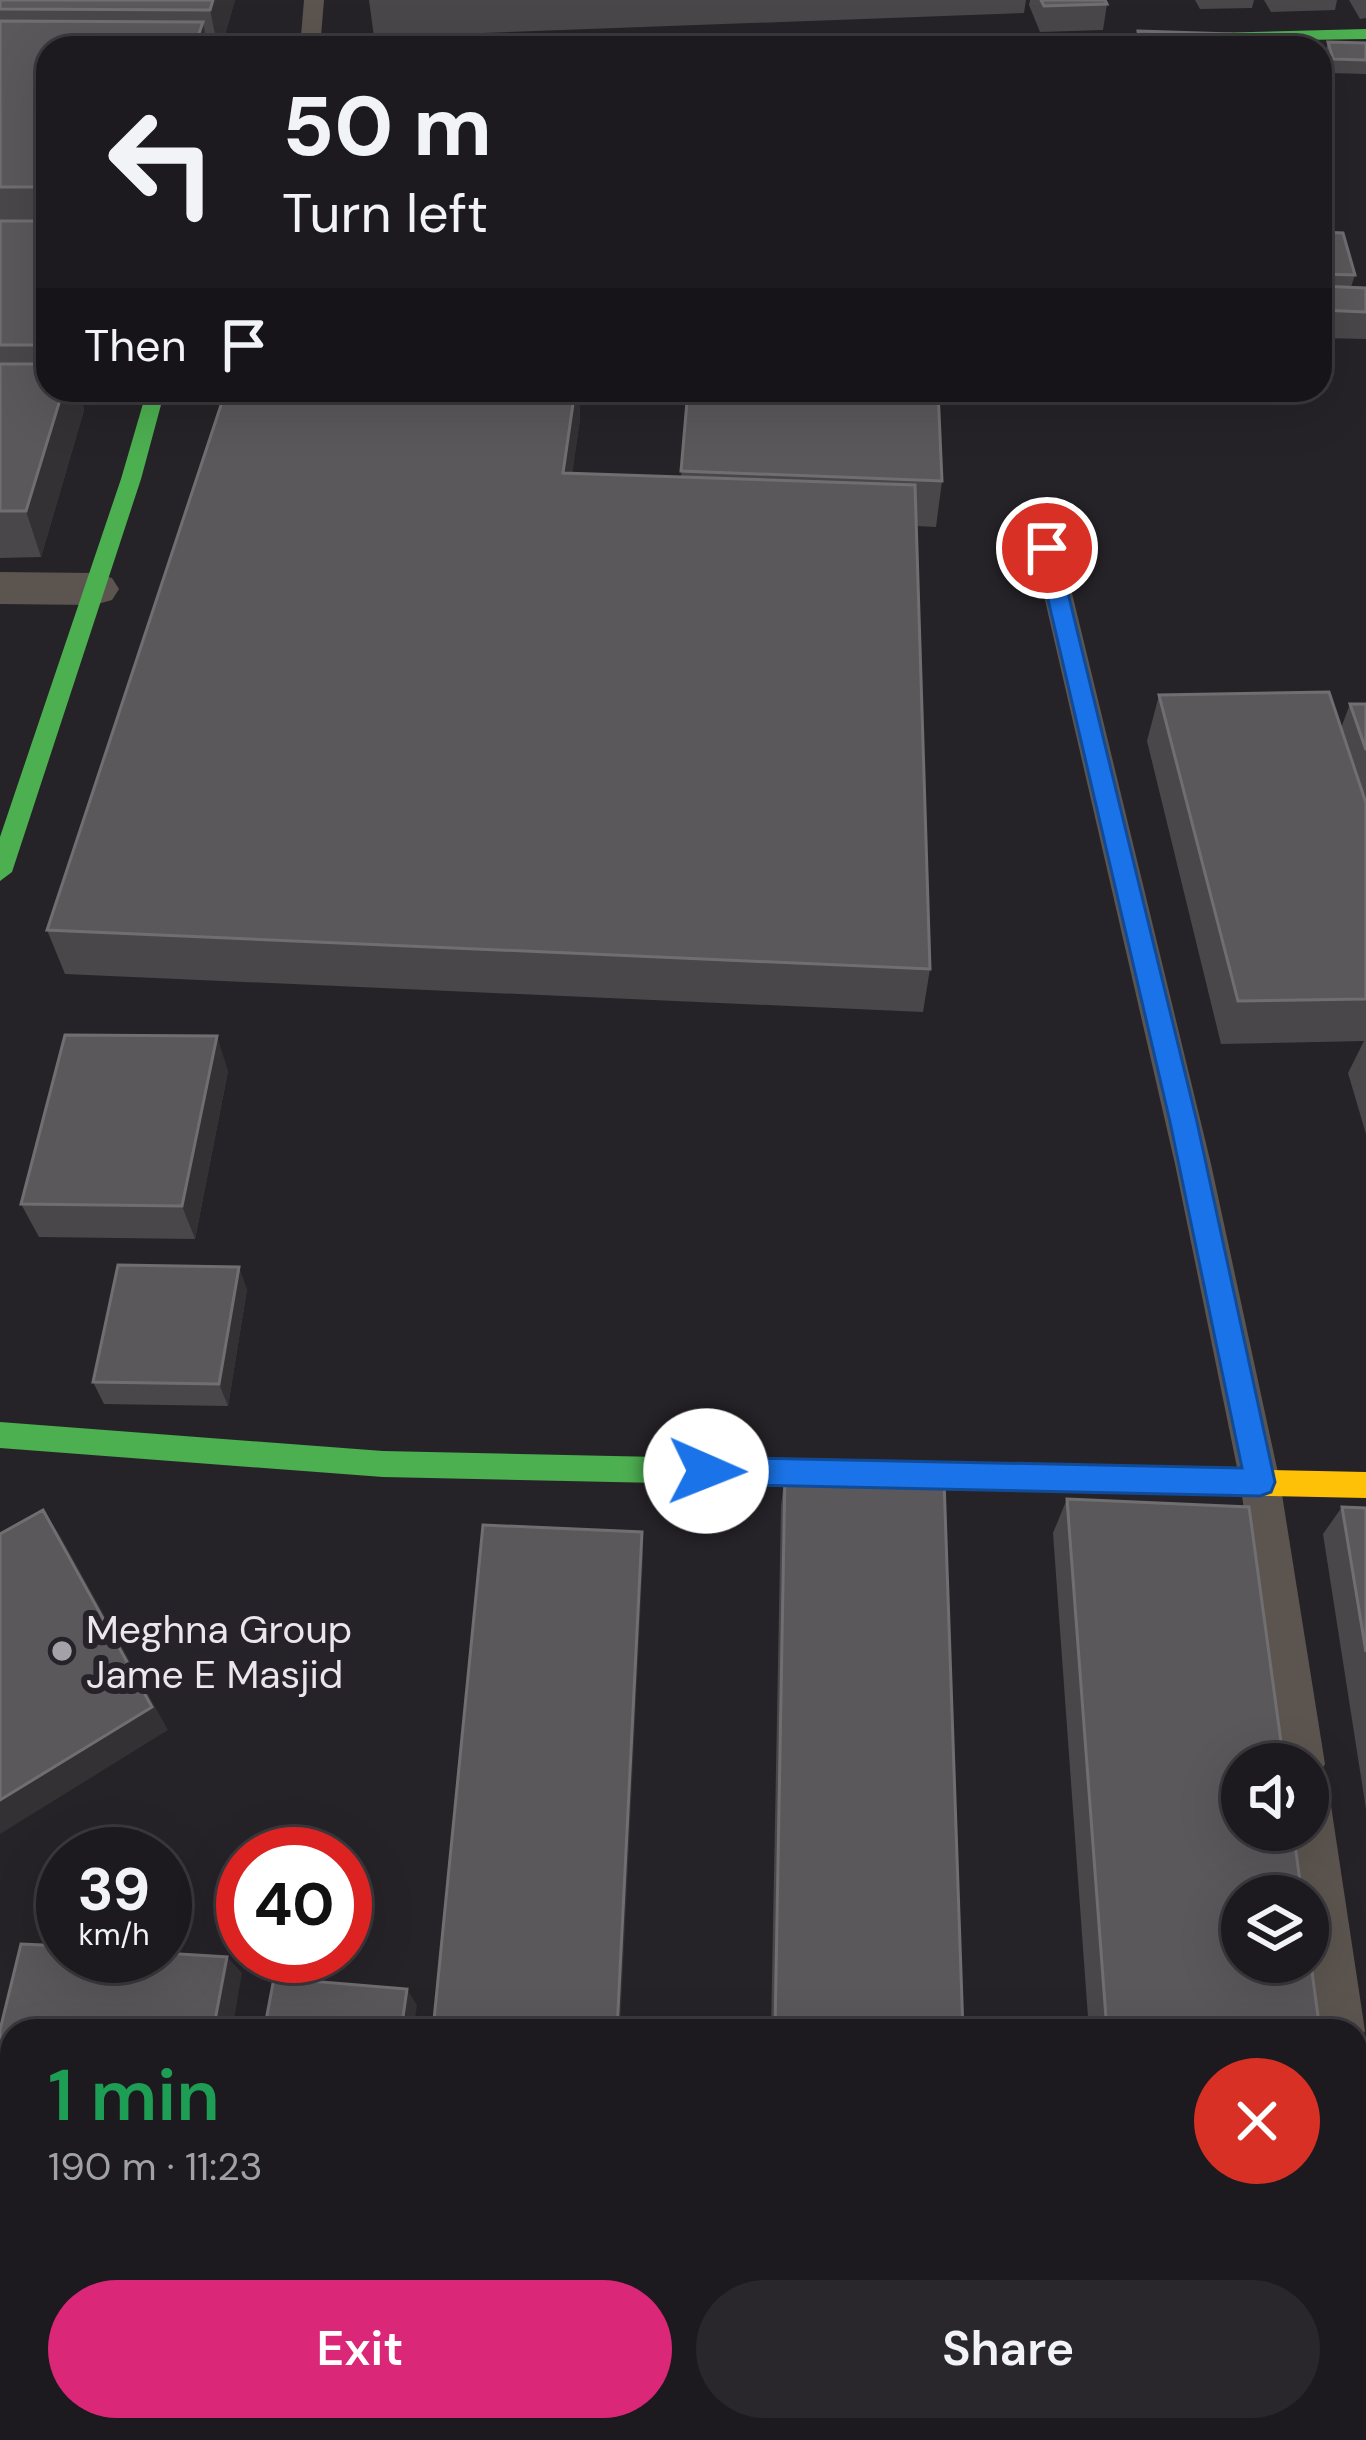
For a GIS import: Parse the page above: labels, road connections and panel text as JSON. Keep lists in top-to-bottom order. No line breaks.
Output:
{"places":["Meghna Group Jame E Masjid"],"page":{"turn":["50 m","Turn left"],"then":"Then","speed":"39 km/h","limit":"40","heading":["1 min","190 m · 11:23"],"buttons":["Exit","Share"]}}
